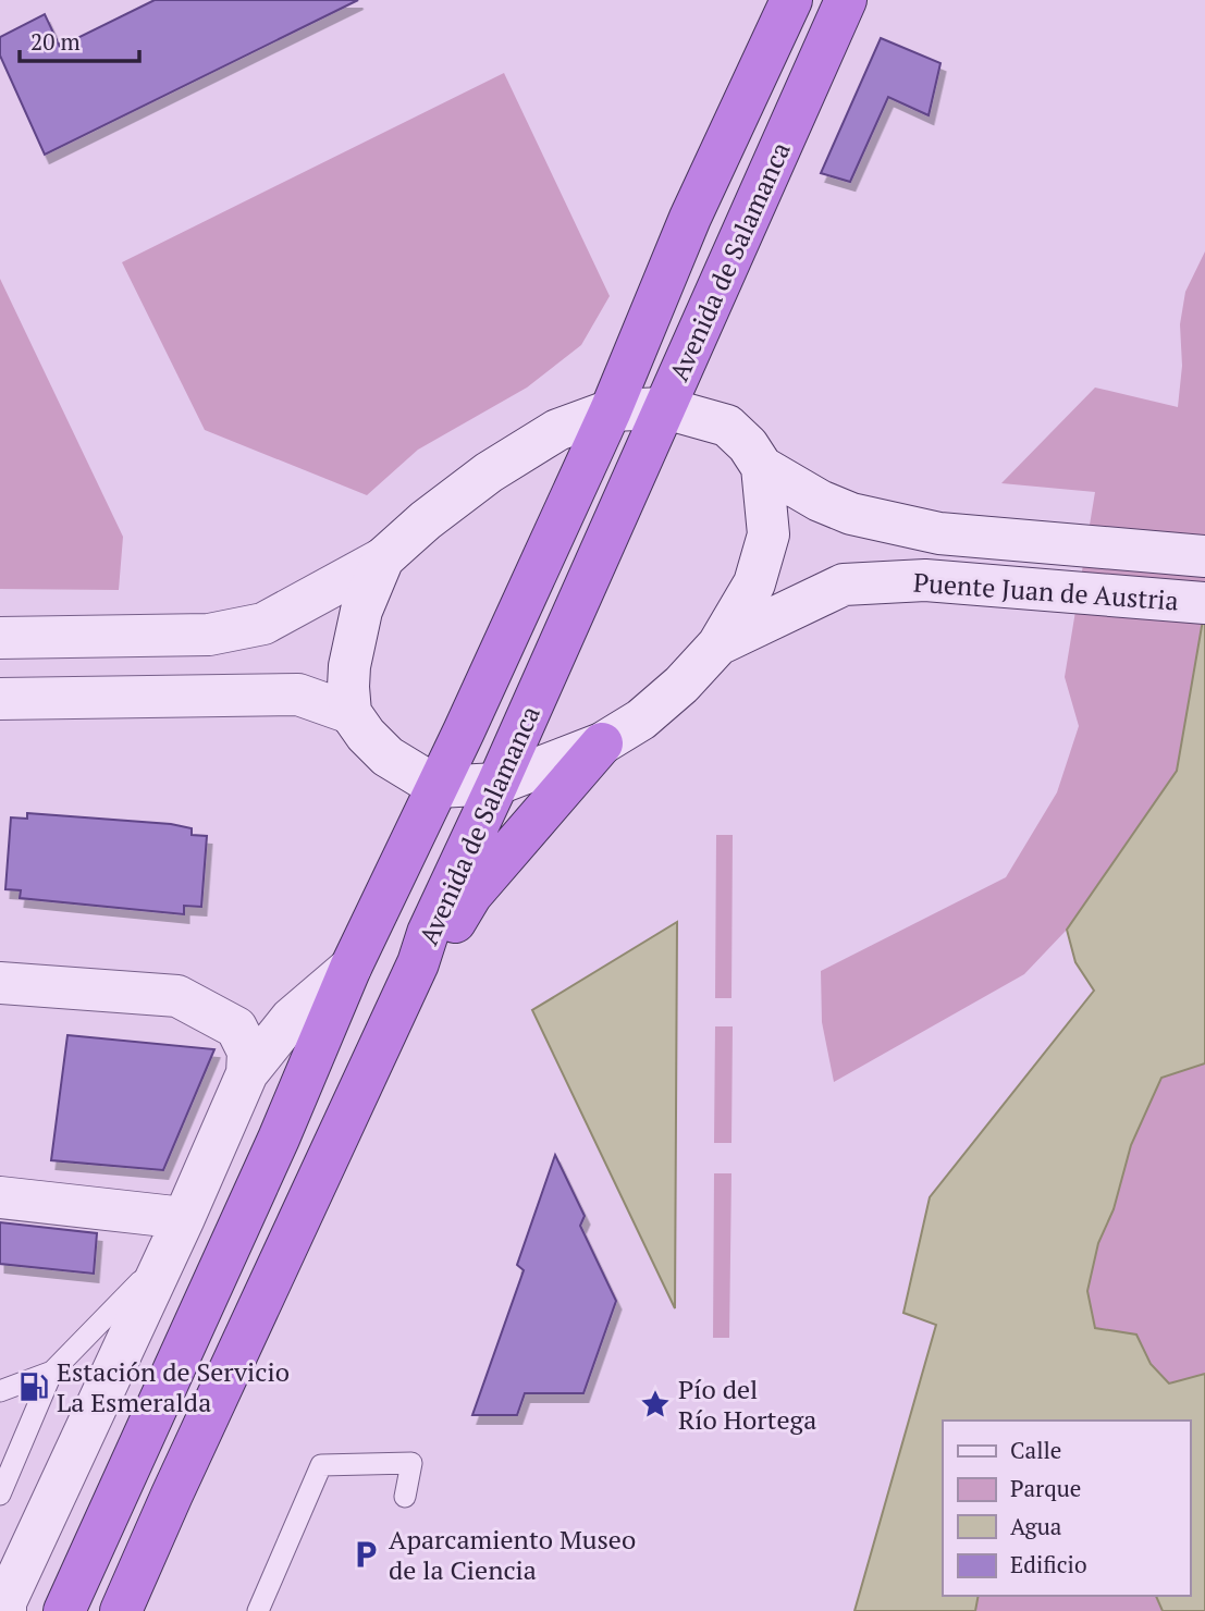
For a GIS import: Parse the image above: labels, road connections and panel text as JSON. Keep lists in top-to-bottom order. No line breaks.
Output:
{"streets":{"highway":["Avenida de Salamanca"],"main road":["Puente Juan de Austria"]},"places":{"fuel station":["Estación de Servicio La Esmeralda"],"place":["Pío del Río Hortega"],"parking":["Aparcamiento Museo de la Ciencia"]},"legend":["Calle","Parque","Agua","Edificio"],"scale_bar":"20 m"}
